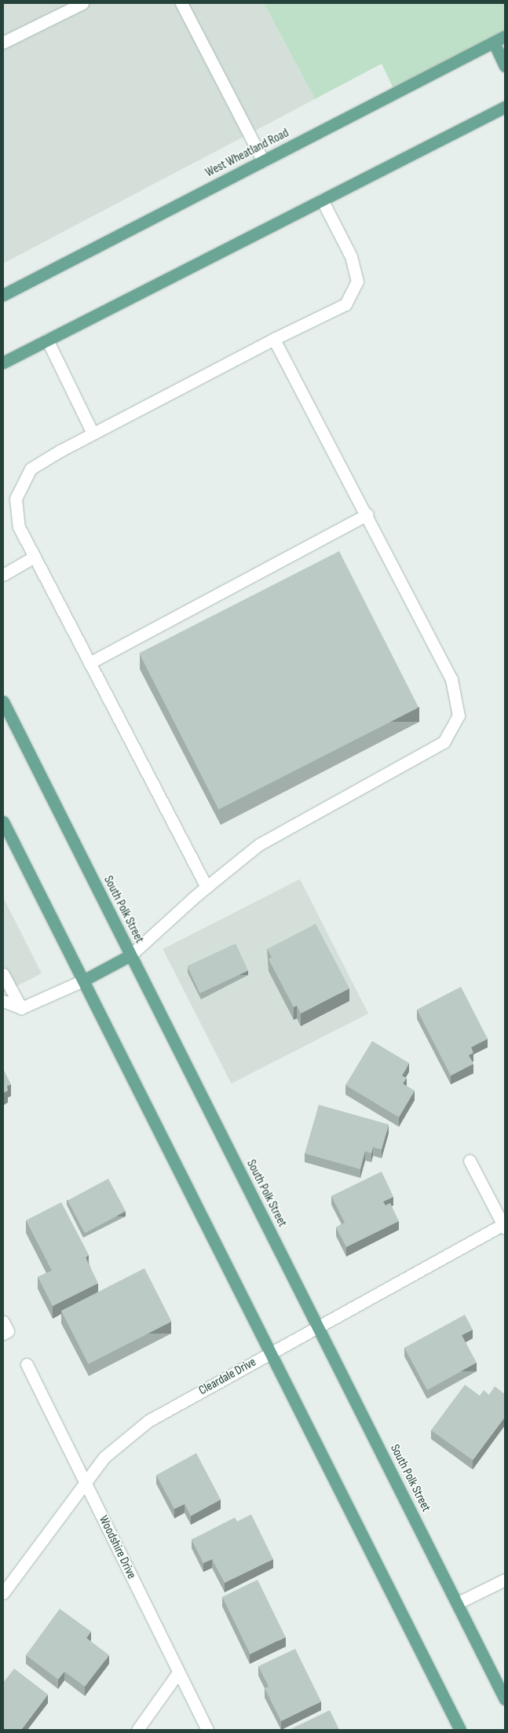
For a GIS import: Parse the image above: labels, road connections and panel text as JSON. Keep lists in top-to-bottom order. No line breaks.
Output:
{"streets":{"main road":["West Wheatland Road","South Polk Street"],"street":["Cleardale Drive","Woodshire Drive"]},"crossings":[["South Polk Street","Cleardale Drive"],["Cleardale Drive","Woodshire Drive"]]}
